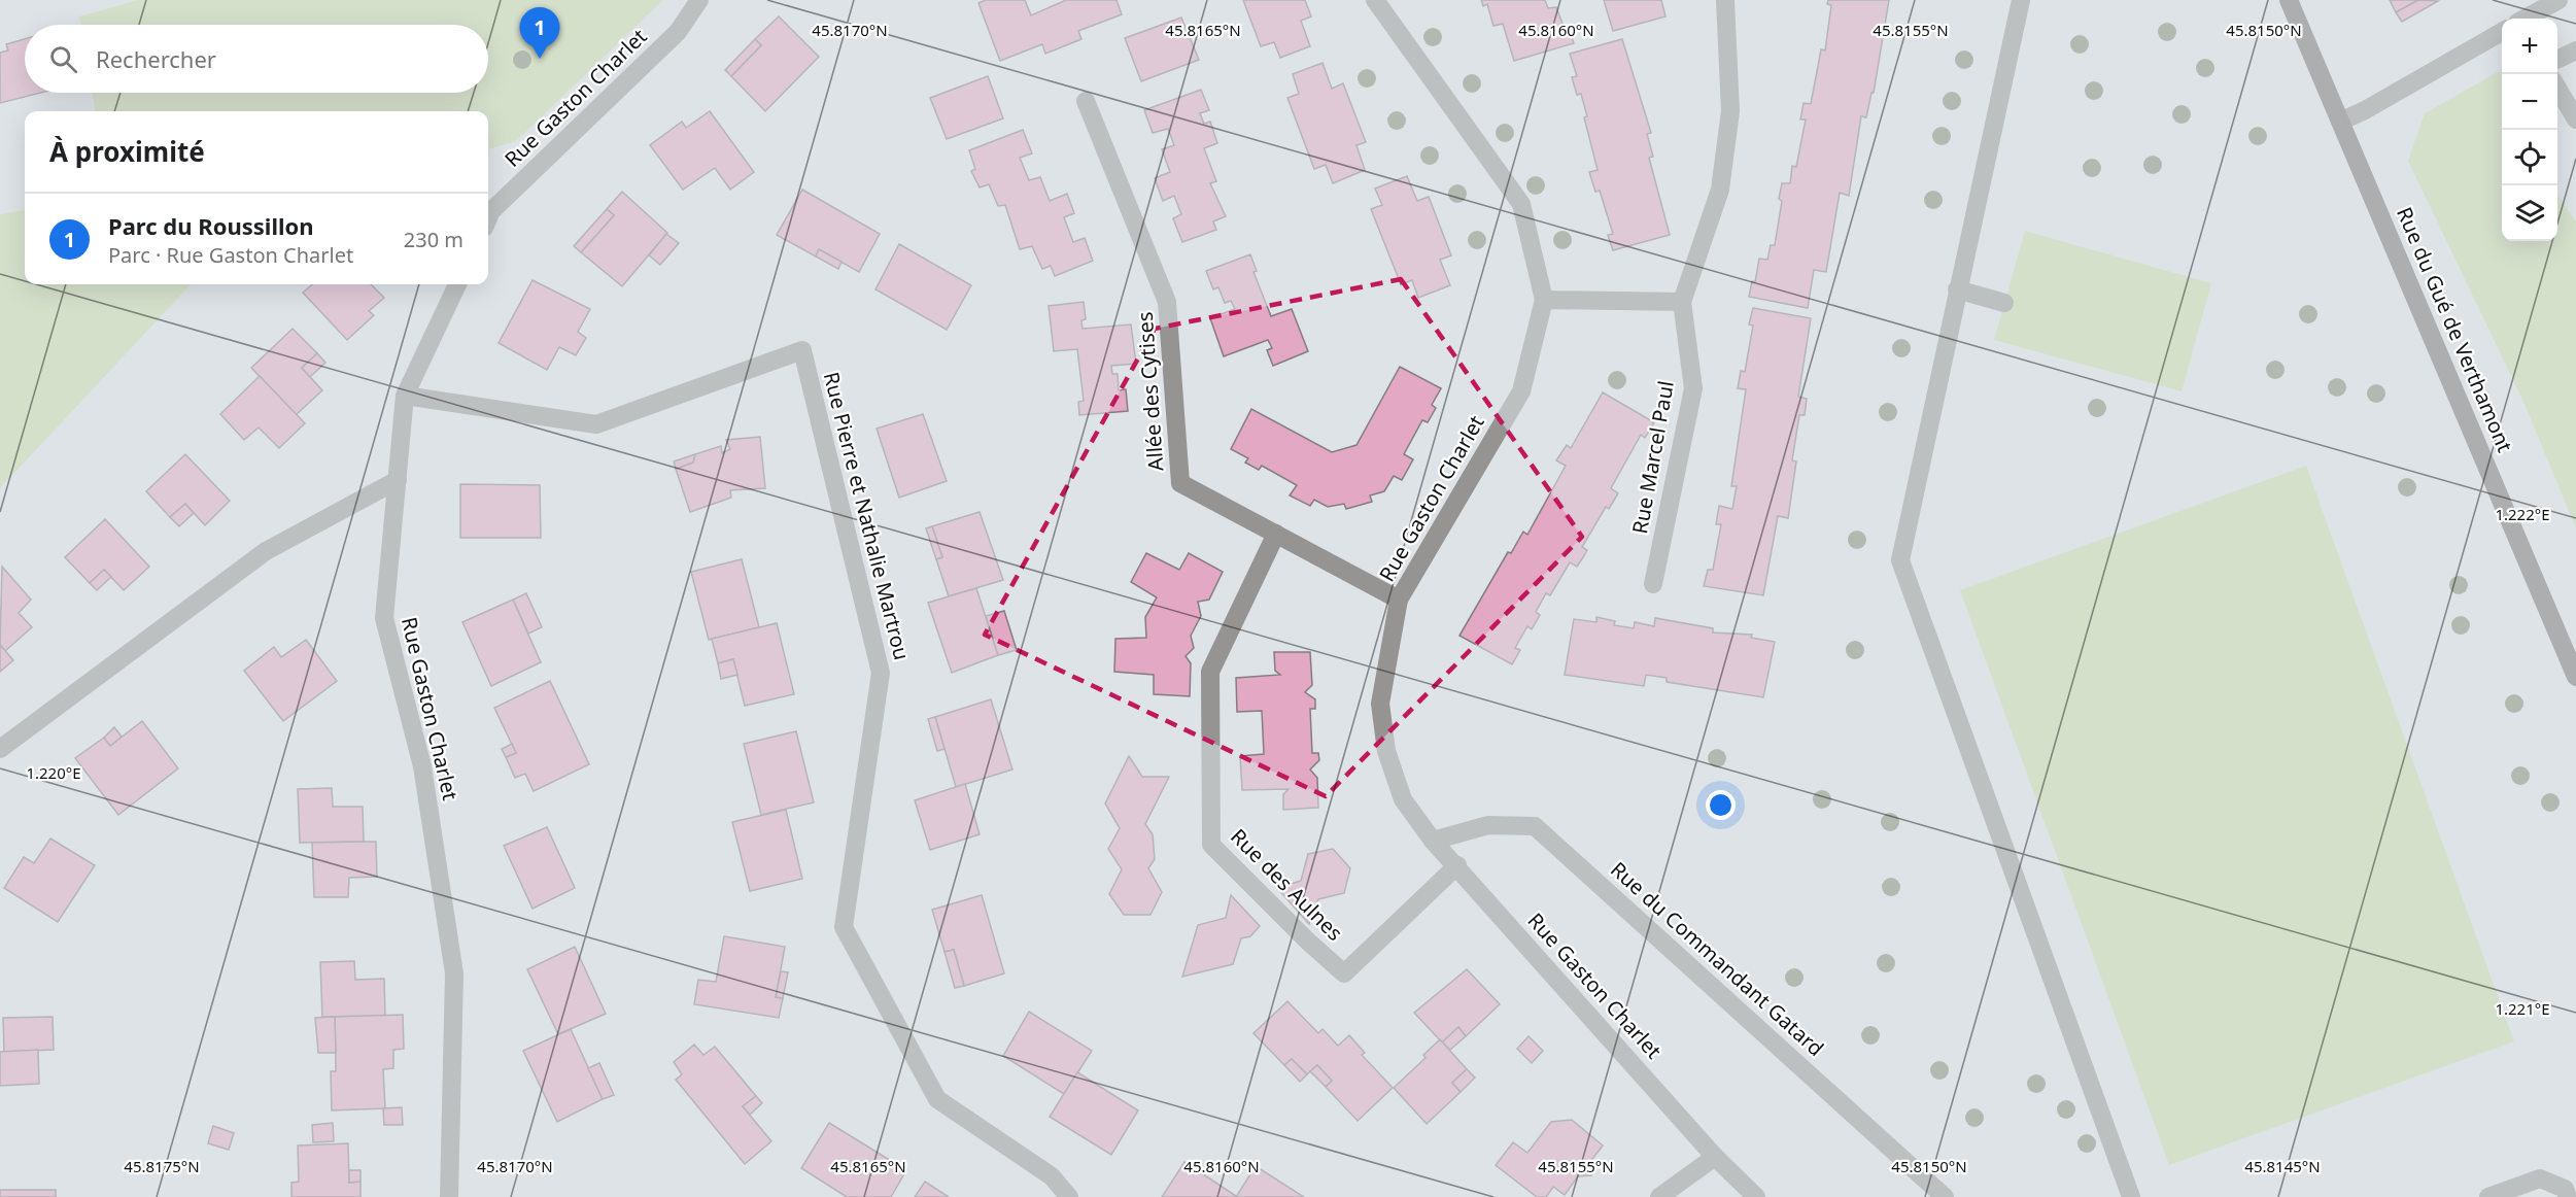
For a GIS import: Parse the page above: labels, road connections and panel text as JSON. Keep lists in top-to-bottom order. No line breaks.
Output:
{"streets":{"main road":["Rue du Gué de Verthamont"],"street":["Rue Gaston Charlet","Allée des Cytises","Rue Marcel Paul","Rue Pierre et Nathalie Martrou","Rue des Aulnes","Rue du Commandant Gatard"]},"crossings":[["Rue Gaston Charlet","Allée des Cytises"],["Rue Gaston Charlet","Rue Pierre et Nathalie Martrou"],["Rue Gaston Charlet","Rue des Aulnes"],["Rue Gaston Charlet","Rue du Commandant Gatard"],["Allée des Cytises","Rue des Aulnes"]],"page":{"pins":"1","map_buttons":["+","−"],"search":"Rechercher","heading":"À proximité","list":[{"mark":"1","name":"Parc du Roussillon","note":"Parc · Rue Gaston Charlet","value":"230 m"}]},"coordinates":["45.8170°N","45.8165°N","45.8160°N","45.8155°N","45.8150°N","1.222°E","1.220°E","1.221°E","45.8175°N","45.8145°N"]}
